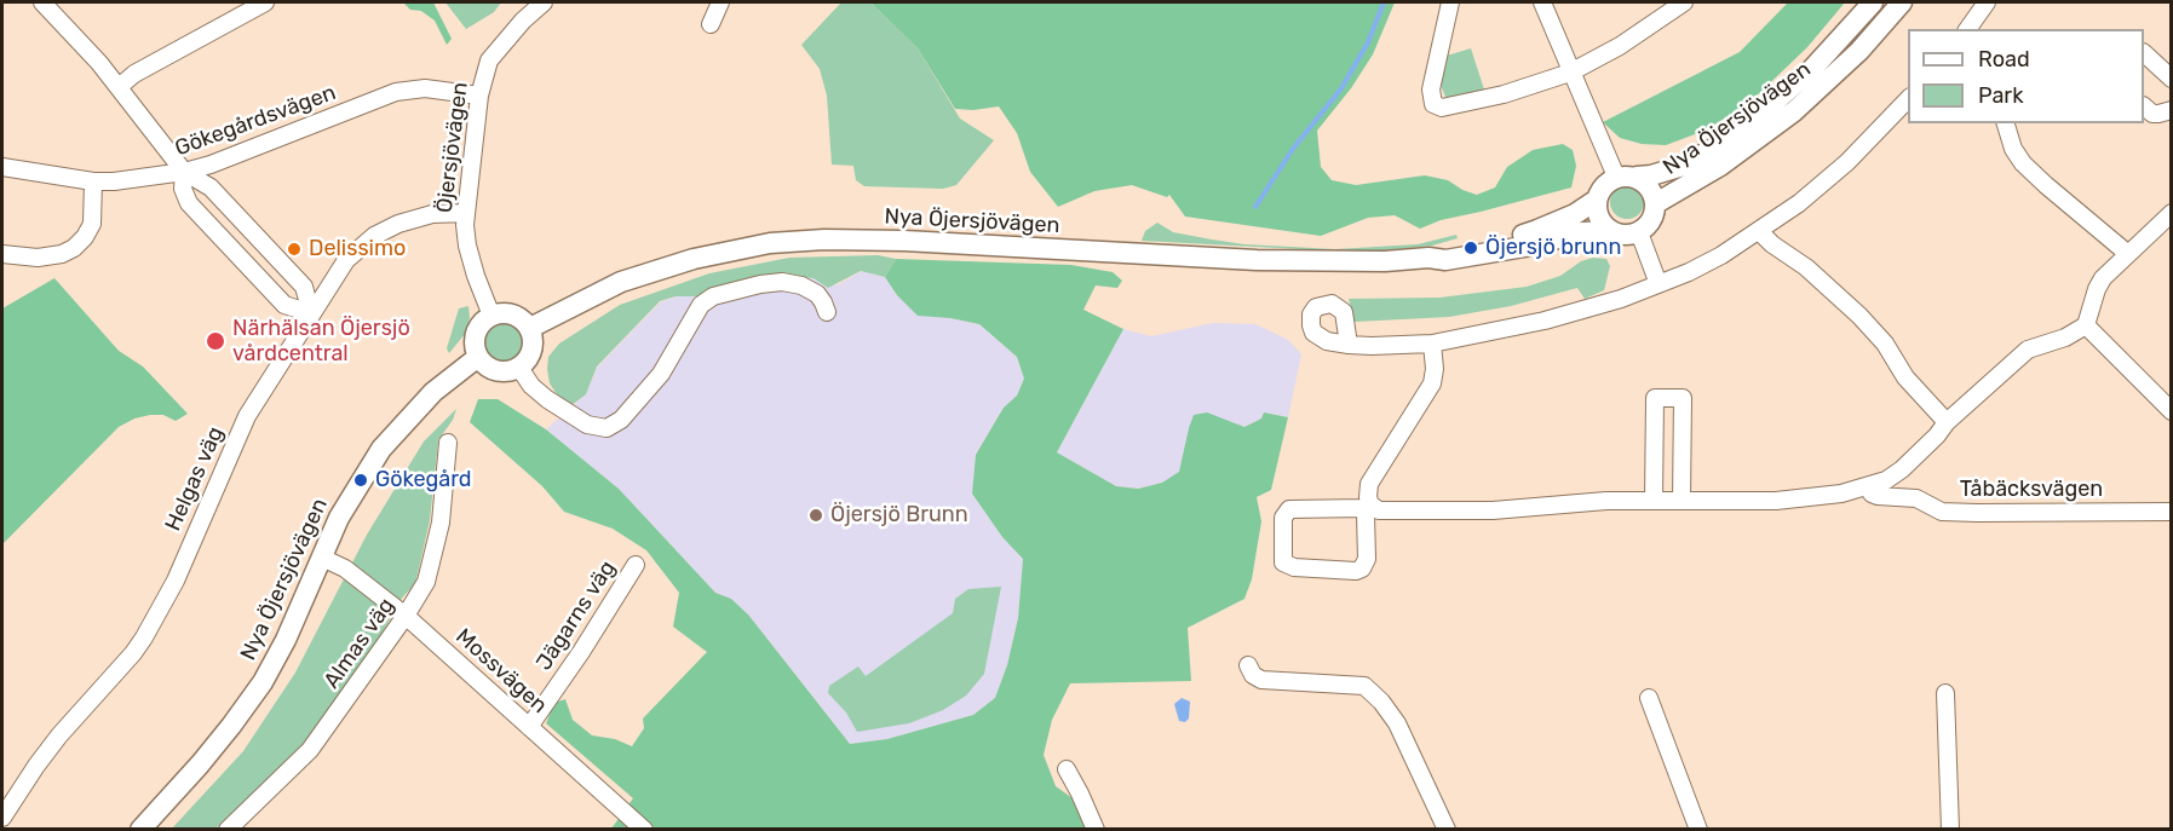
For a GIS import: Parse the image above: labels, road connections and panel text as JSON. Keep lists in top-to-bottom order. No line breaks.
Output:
{"streets":{"street":["Nya Öjersjövägen","Gökegårdsvägen","Öjersjövägen","Helgas väg","Tåbäcksvägen","Jägarns väg","Almas väg","Mossvägen"]},"crossings":[["Nya Öjersjövägen","Öjersjövägen"],["Nya Öjersjövägen","Mossvägen"],["Gökegårdsvägen","Öjersjövägen"],["Öjersjövägen","Helgas väg"],["Jägarns väg","Mossvägen"],["Almas väg","Mossvägen"]],"places":["Öjersjö brunn","Delissimo","Närhälsan Öjersjö vårdcentral","Gökegård","Öjersjö Brunn"],"legend":["Road","Park"]}
